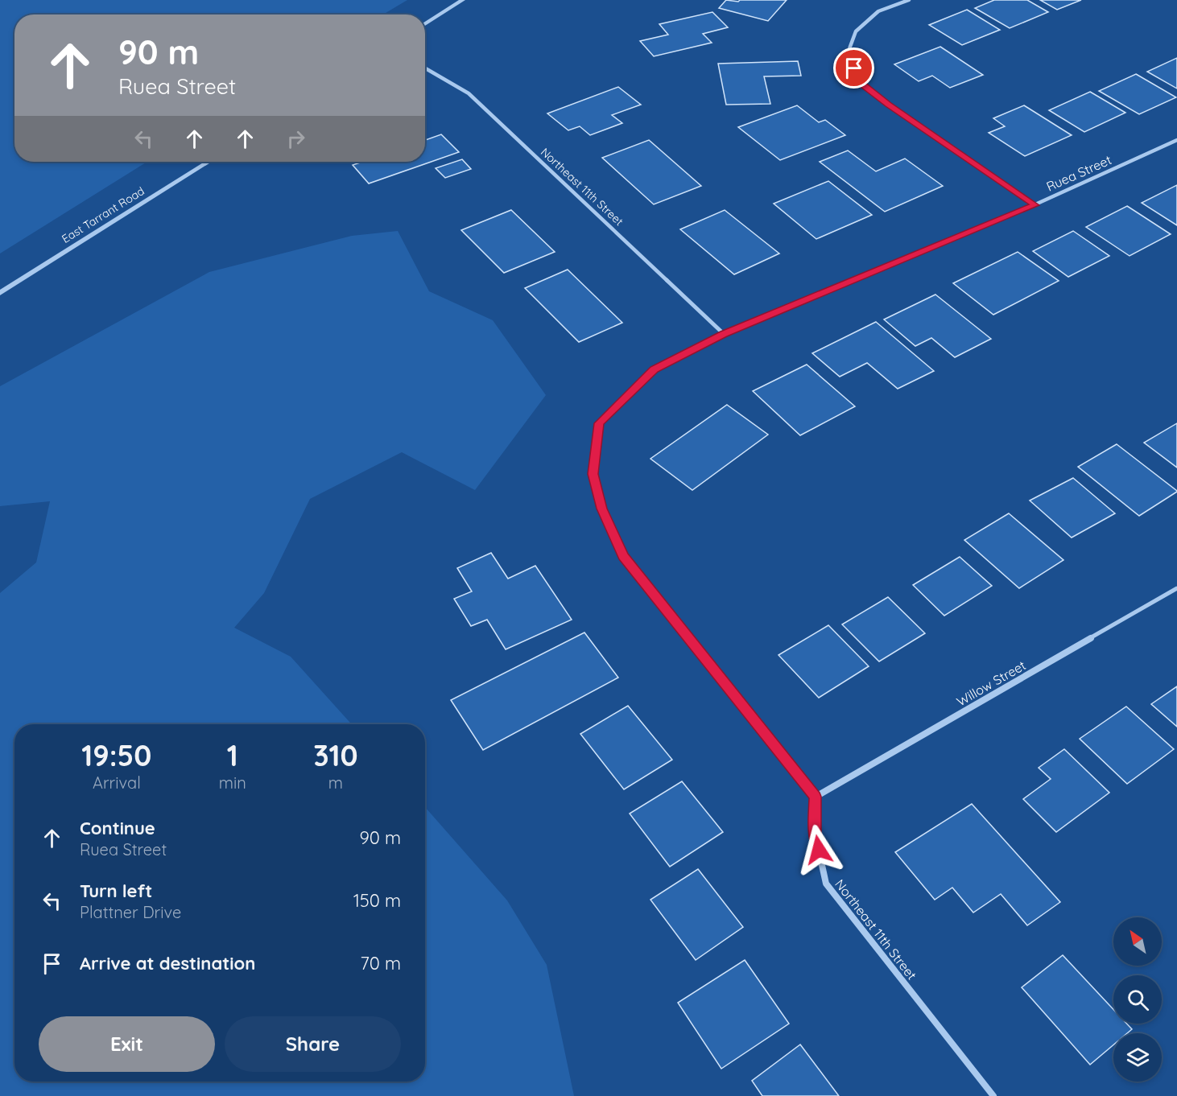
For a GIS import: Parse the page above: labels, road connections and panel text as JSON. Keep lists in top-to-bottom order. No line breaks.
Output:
{"streets":{"street":["Ruea Street","Northeast 11th Street","East Tarrant Road","Willow Street"]},"crossings":[["Ruea Street","Northeast 11th Street"],["Ruea Street","Willow Street"],["Northeast 11th Street","Willow Street"]],"north":"top left","page":{"turn":["90 m","Ruea Street"],"eta":["19:50","Arrival","1","min","310","m"],"list":[{"name":"Continue","note":"Ruea Street","value":"90 m"},{"name":"Turn left","note":"Plattner Drive","value":"150 m"},{"name":"Arrive at destination","value":"70 m"}],"buttons":["Exit","Share"]}}
